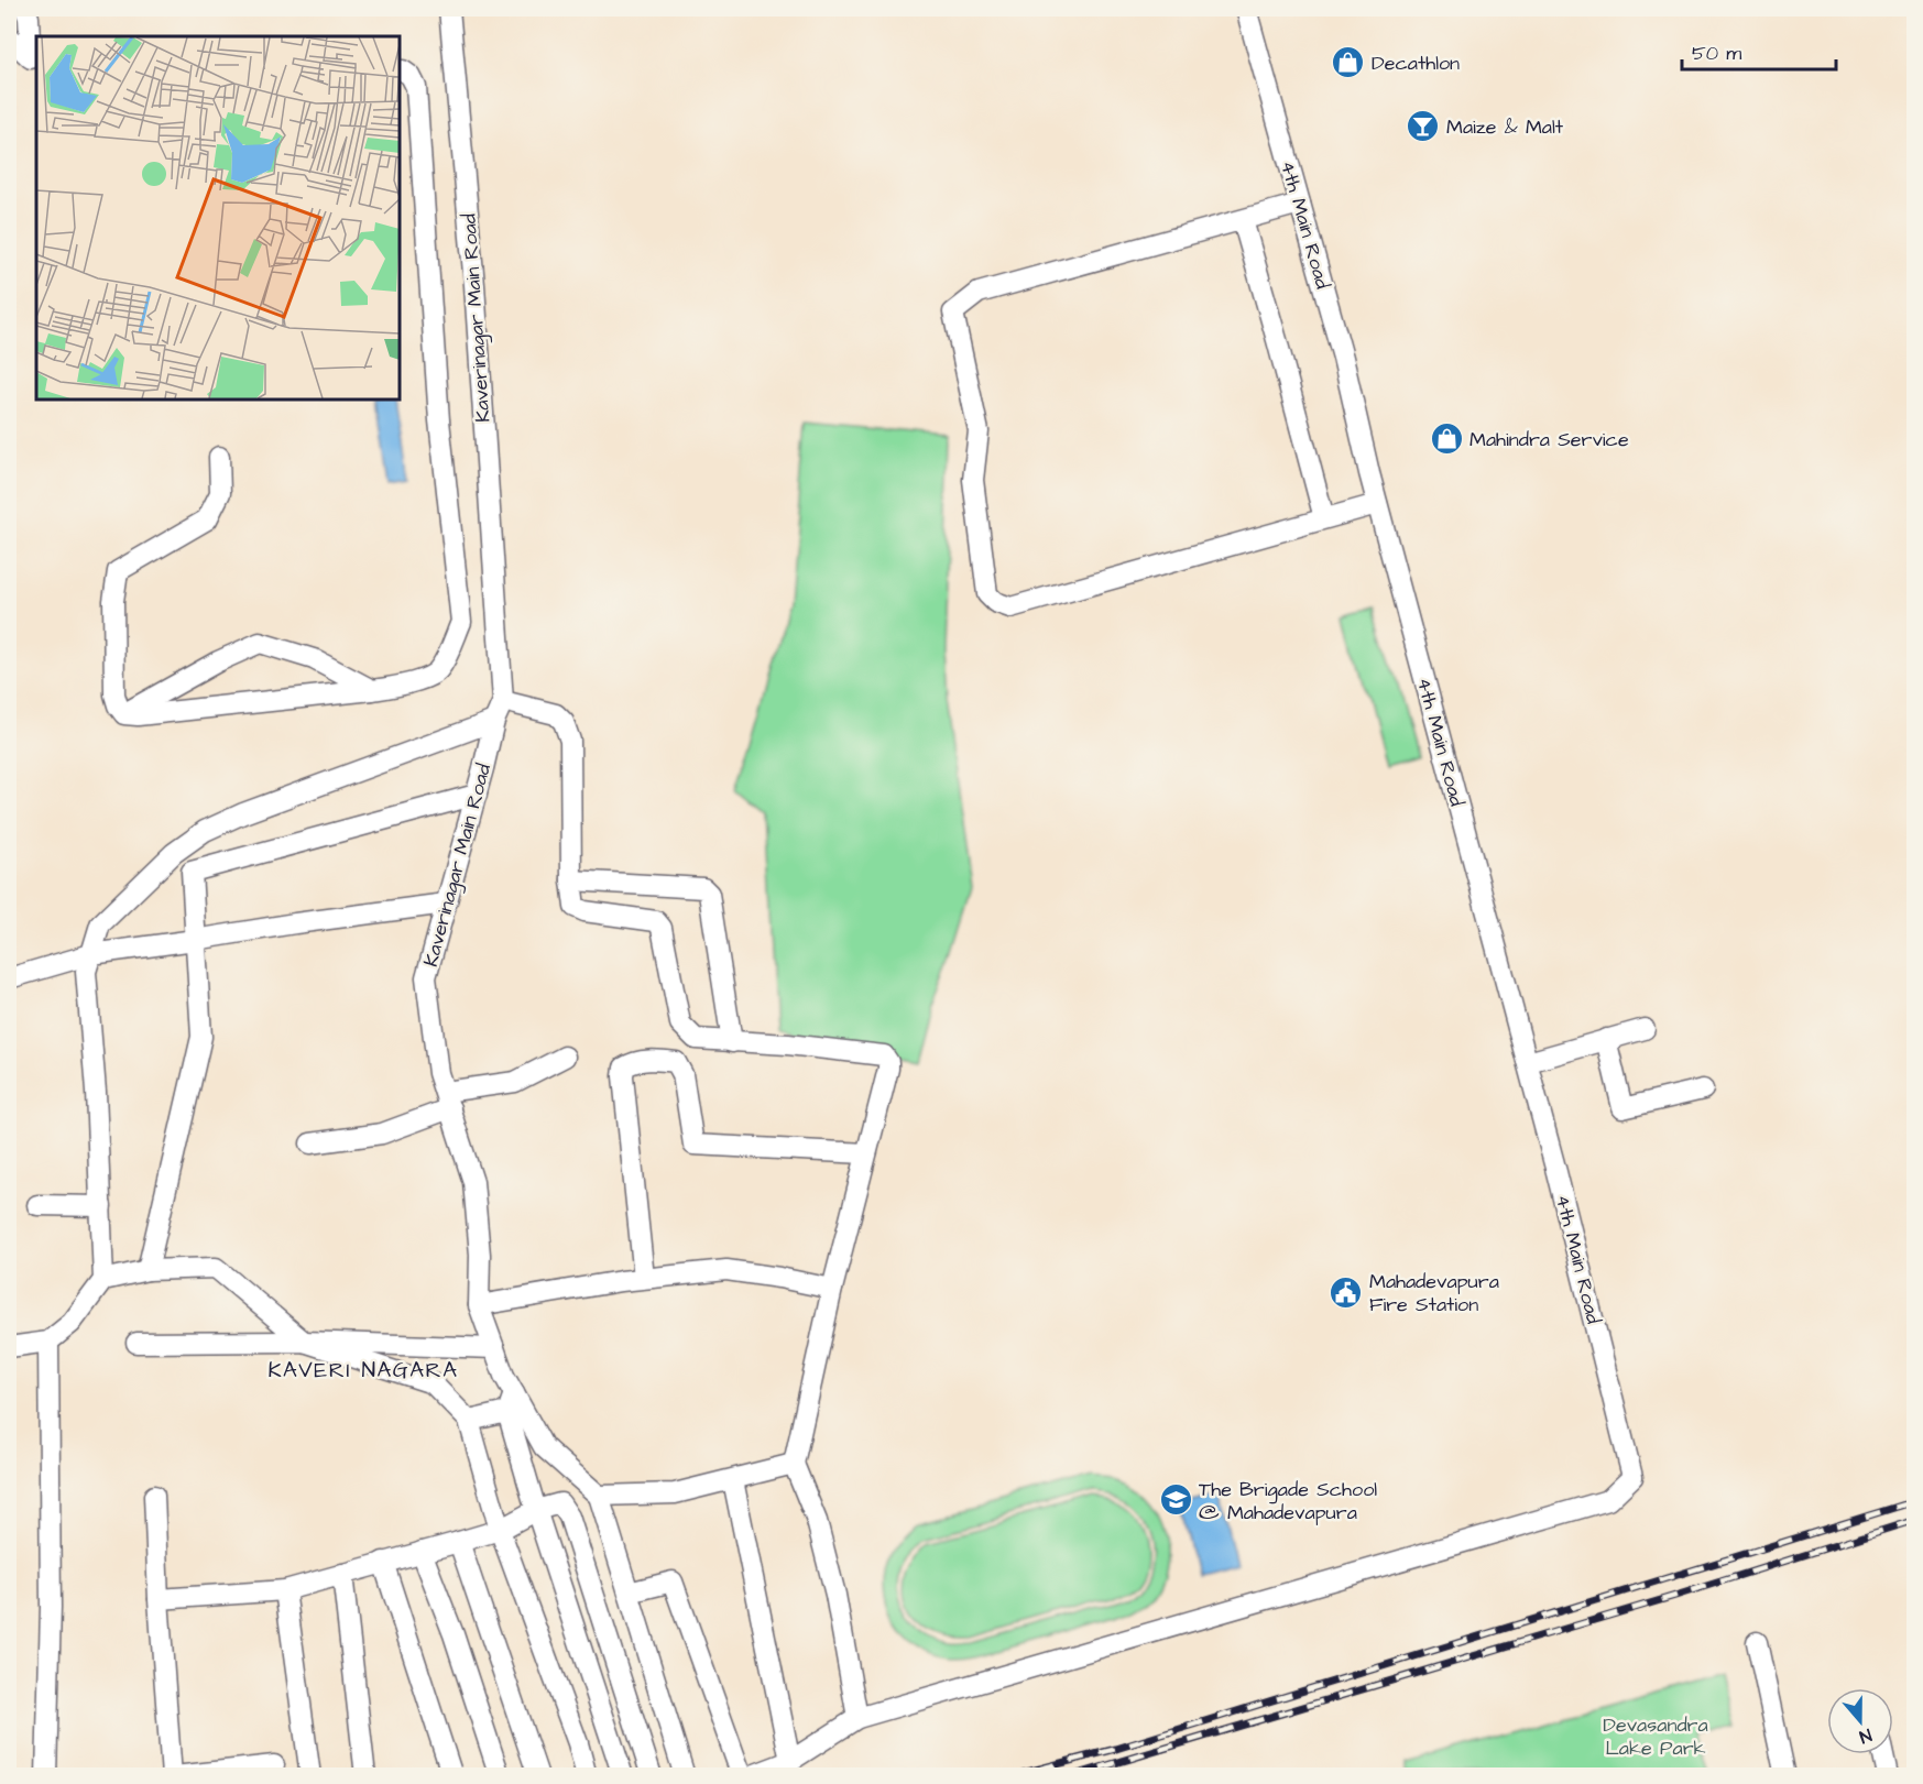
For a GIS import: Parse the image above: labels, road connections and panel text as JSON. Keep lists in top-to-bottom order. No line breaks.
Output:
{"streets":{"street":["4th Main Road","Kaverinagar Main Road"]},"districts":["KAVERI NAGARA"],"parks":["Devasandra Lake Park"],"places":{"shop":["Decathlon","Mahindra Service"],"bar":["Maize & Malt"],"public building":["Mahadevapura Fire Station"],"school or university":["The Brigade School @ Mahadevapura"]},"scale_bar":"50 m","north":"bottom"}
